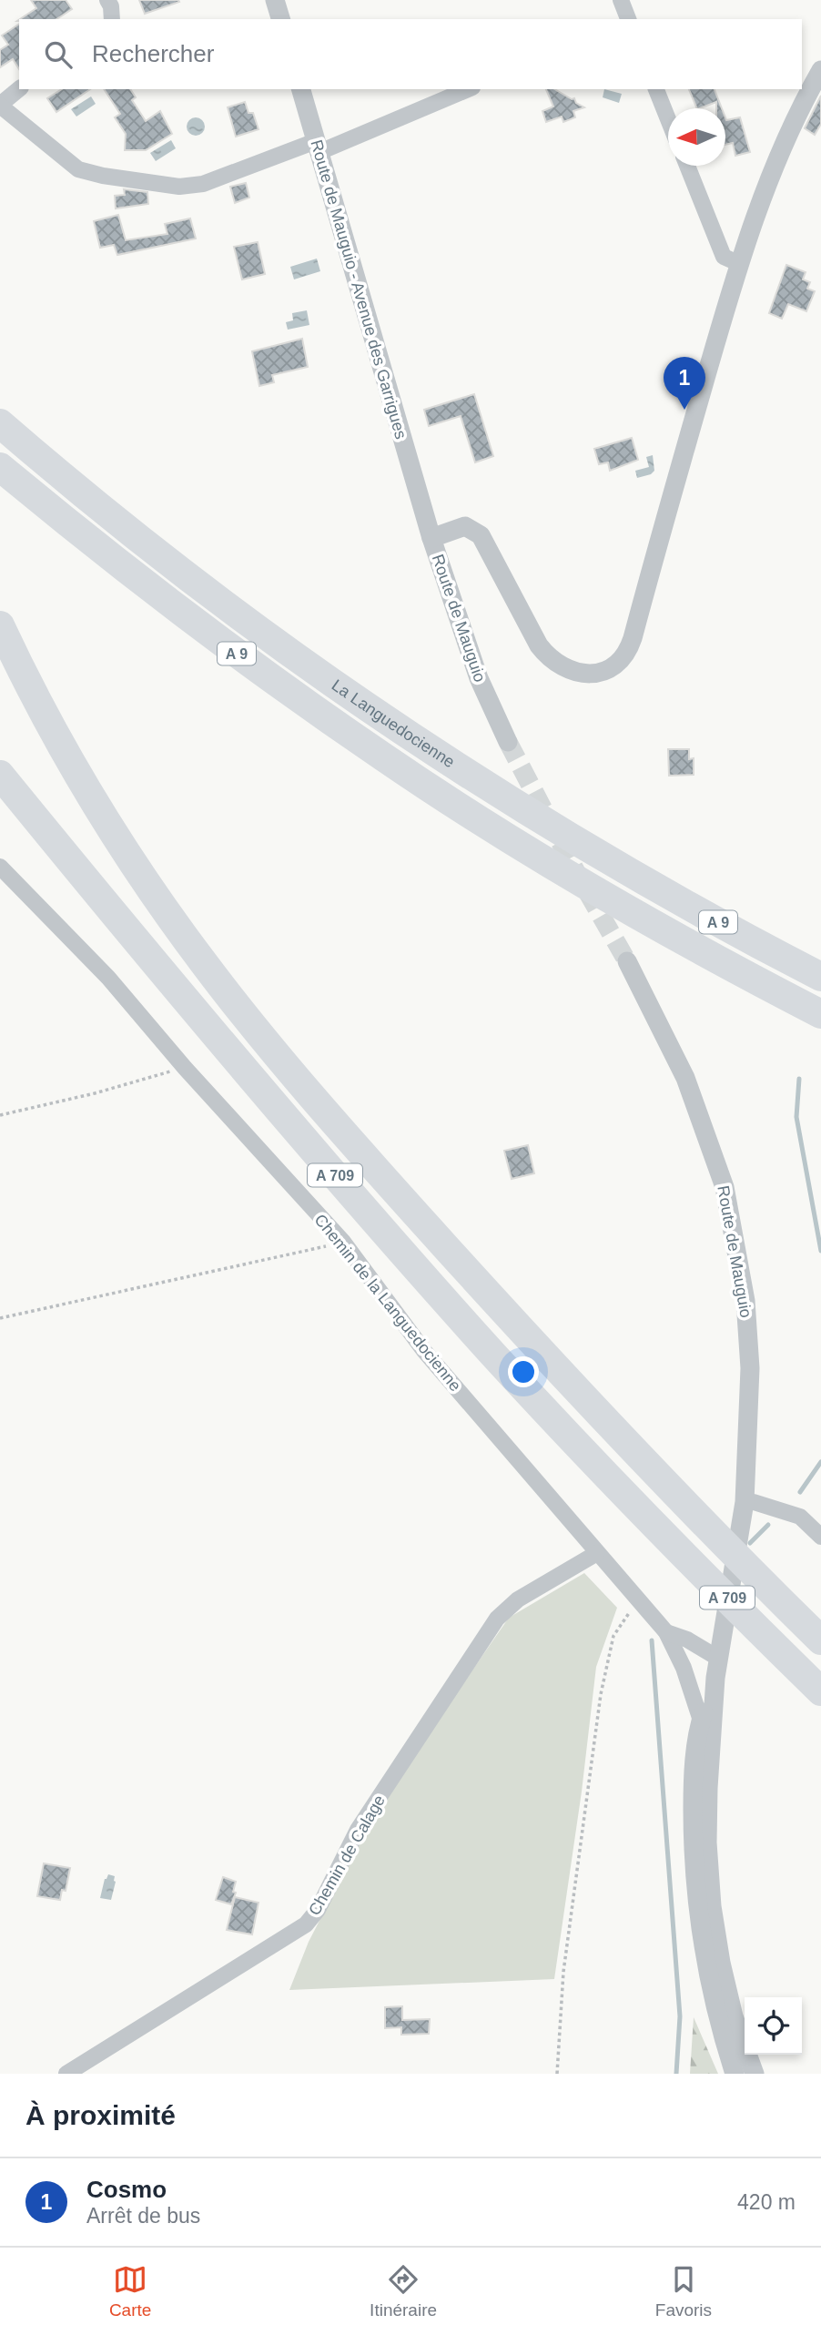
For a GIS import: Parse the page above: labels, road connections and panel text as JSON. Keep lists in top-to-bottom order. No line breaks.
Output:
{"streets":{"highway":["A 9","La Languedocienne","A 709"],"street":["Route de Mauguio - Avenue des Garrigues","Route de Mauguio","Chemin de la Languedocienne","Chemin de Calage"]},"crossings":[["Route de Mauguio - Avenue des Garrigues","Route de Mauguio"],["Route de Mauguio","Chemin de la Languedocienne"],["Chemin de la Languedocienne","Chemin de Calage"]],"north":"left","page":{"search":"Rechercher","pins":"1","heading":"À proximité","list":[{"mark":"1","name":"Cosmo","note":"Arrêt de bus","value":"420 m"}],"nav":["Carte","Itinéraire","Favoris"]}}
